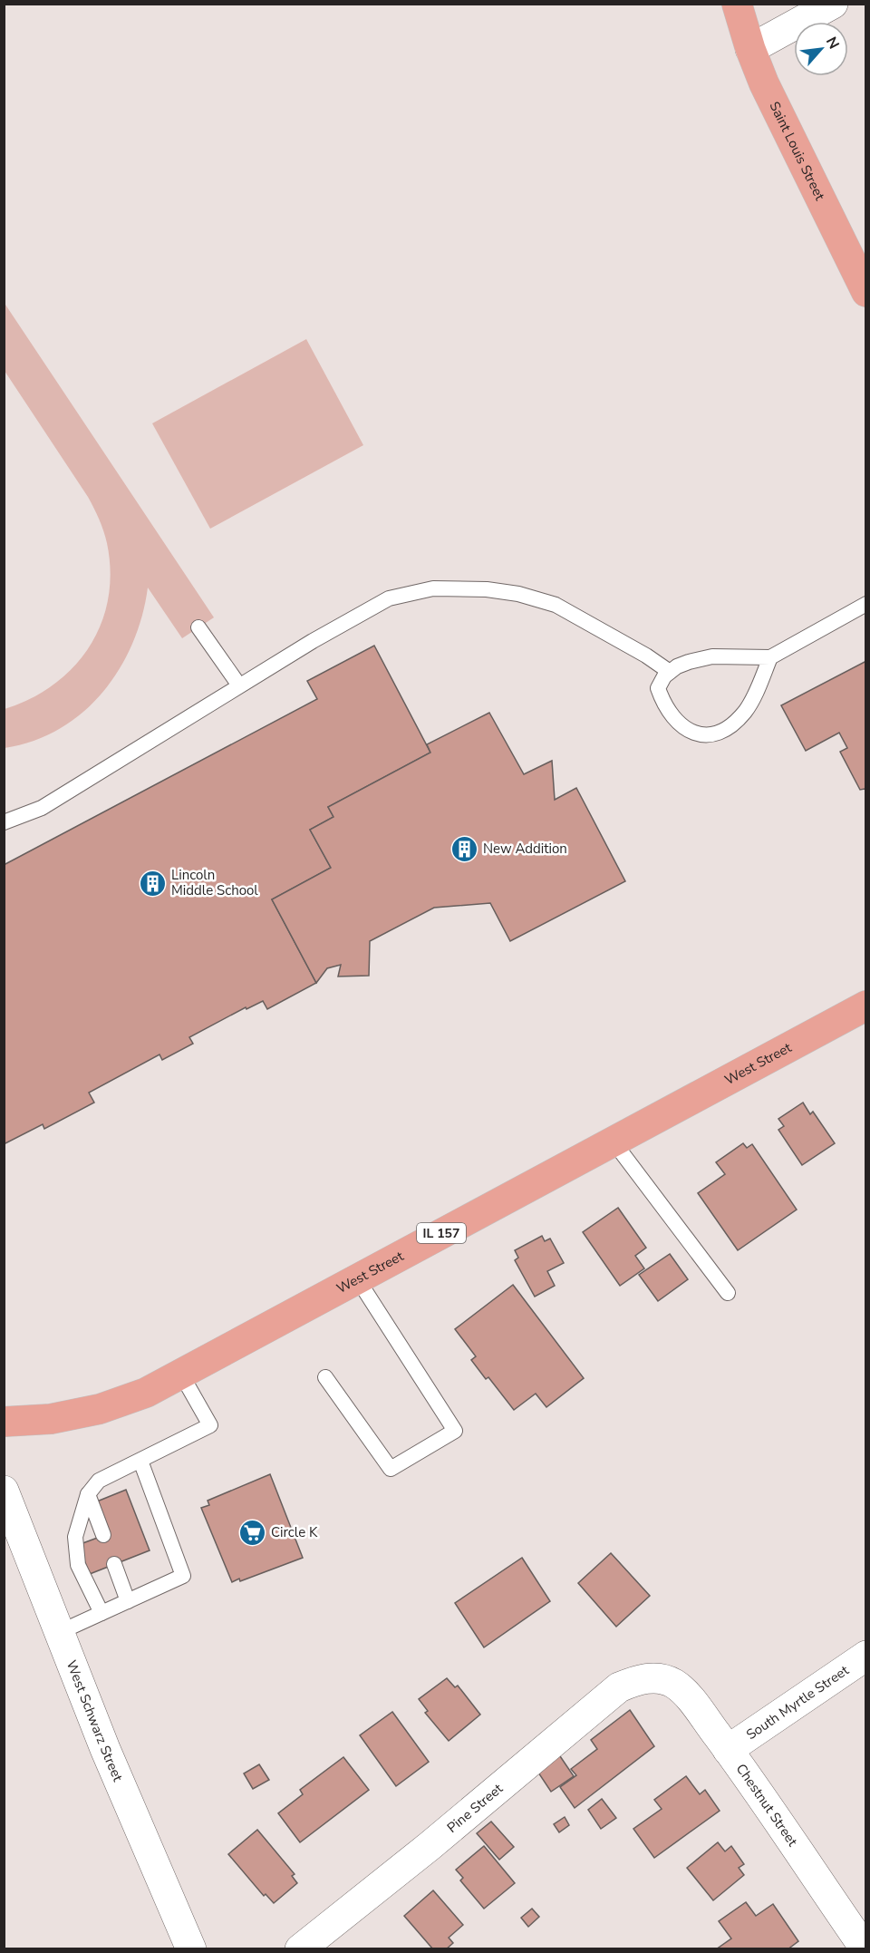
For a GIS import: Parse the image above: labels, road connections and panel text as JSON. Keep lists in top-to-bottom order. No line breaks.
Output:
{"streets":{"main road":["Saint Louis Street","West Street","IL 157"],"street":["South Myrtle Street","West Schwarz Street","Chestnut Street","Pine Street"]},"crossings":[["South Myrtle Street","Chestnut Street"],["Chestnut Street","Pine Street"]],"places":{"building":["New Addition","Lincoln Middle School"],"supermarket":["Circle K"]},"north":"top right"}
